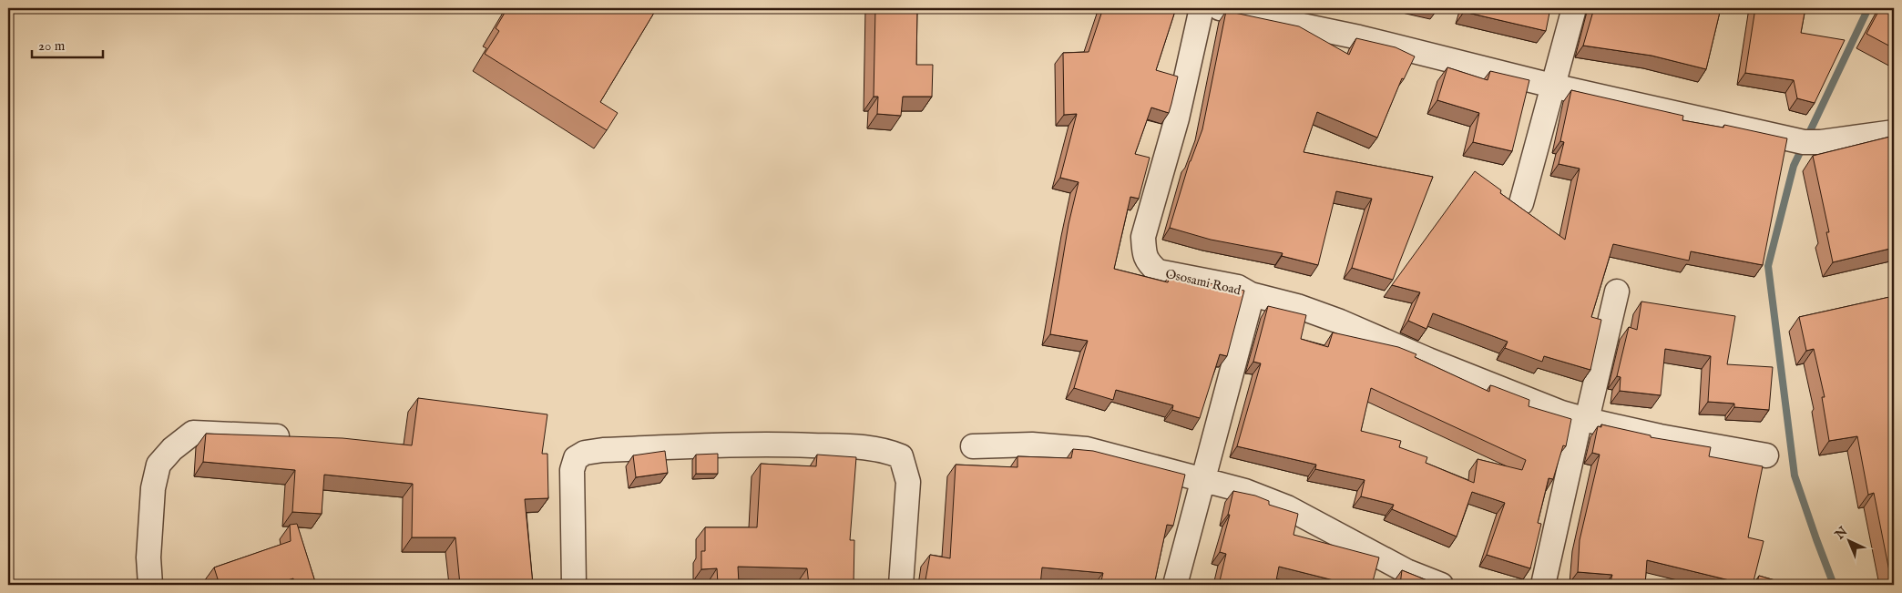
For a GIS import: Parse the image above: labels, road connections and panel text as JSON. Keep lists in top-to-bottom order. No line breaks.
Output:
{"streets":{"street":["Ososami Road"]},"scale_bar":"20 m","north":"top left"}
